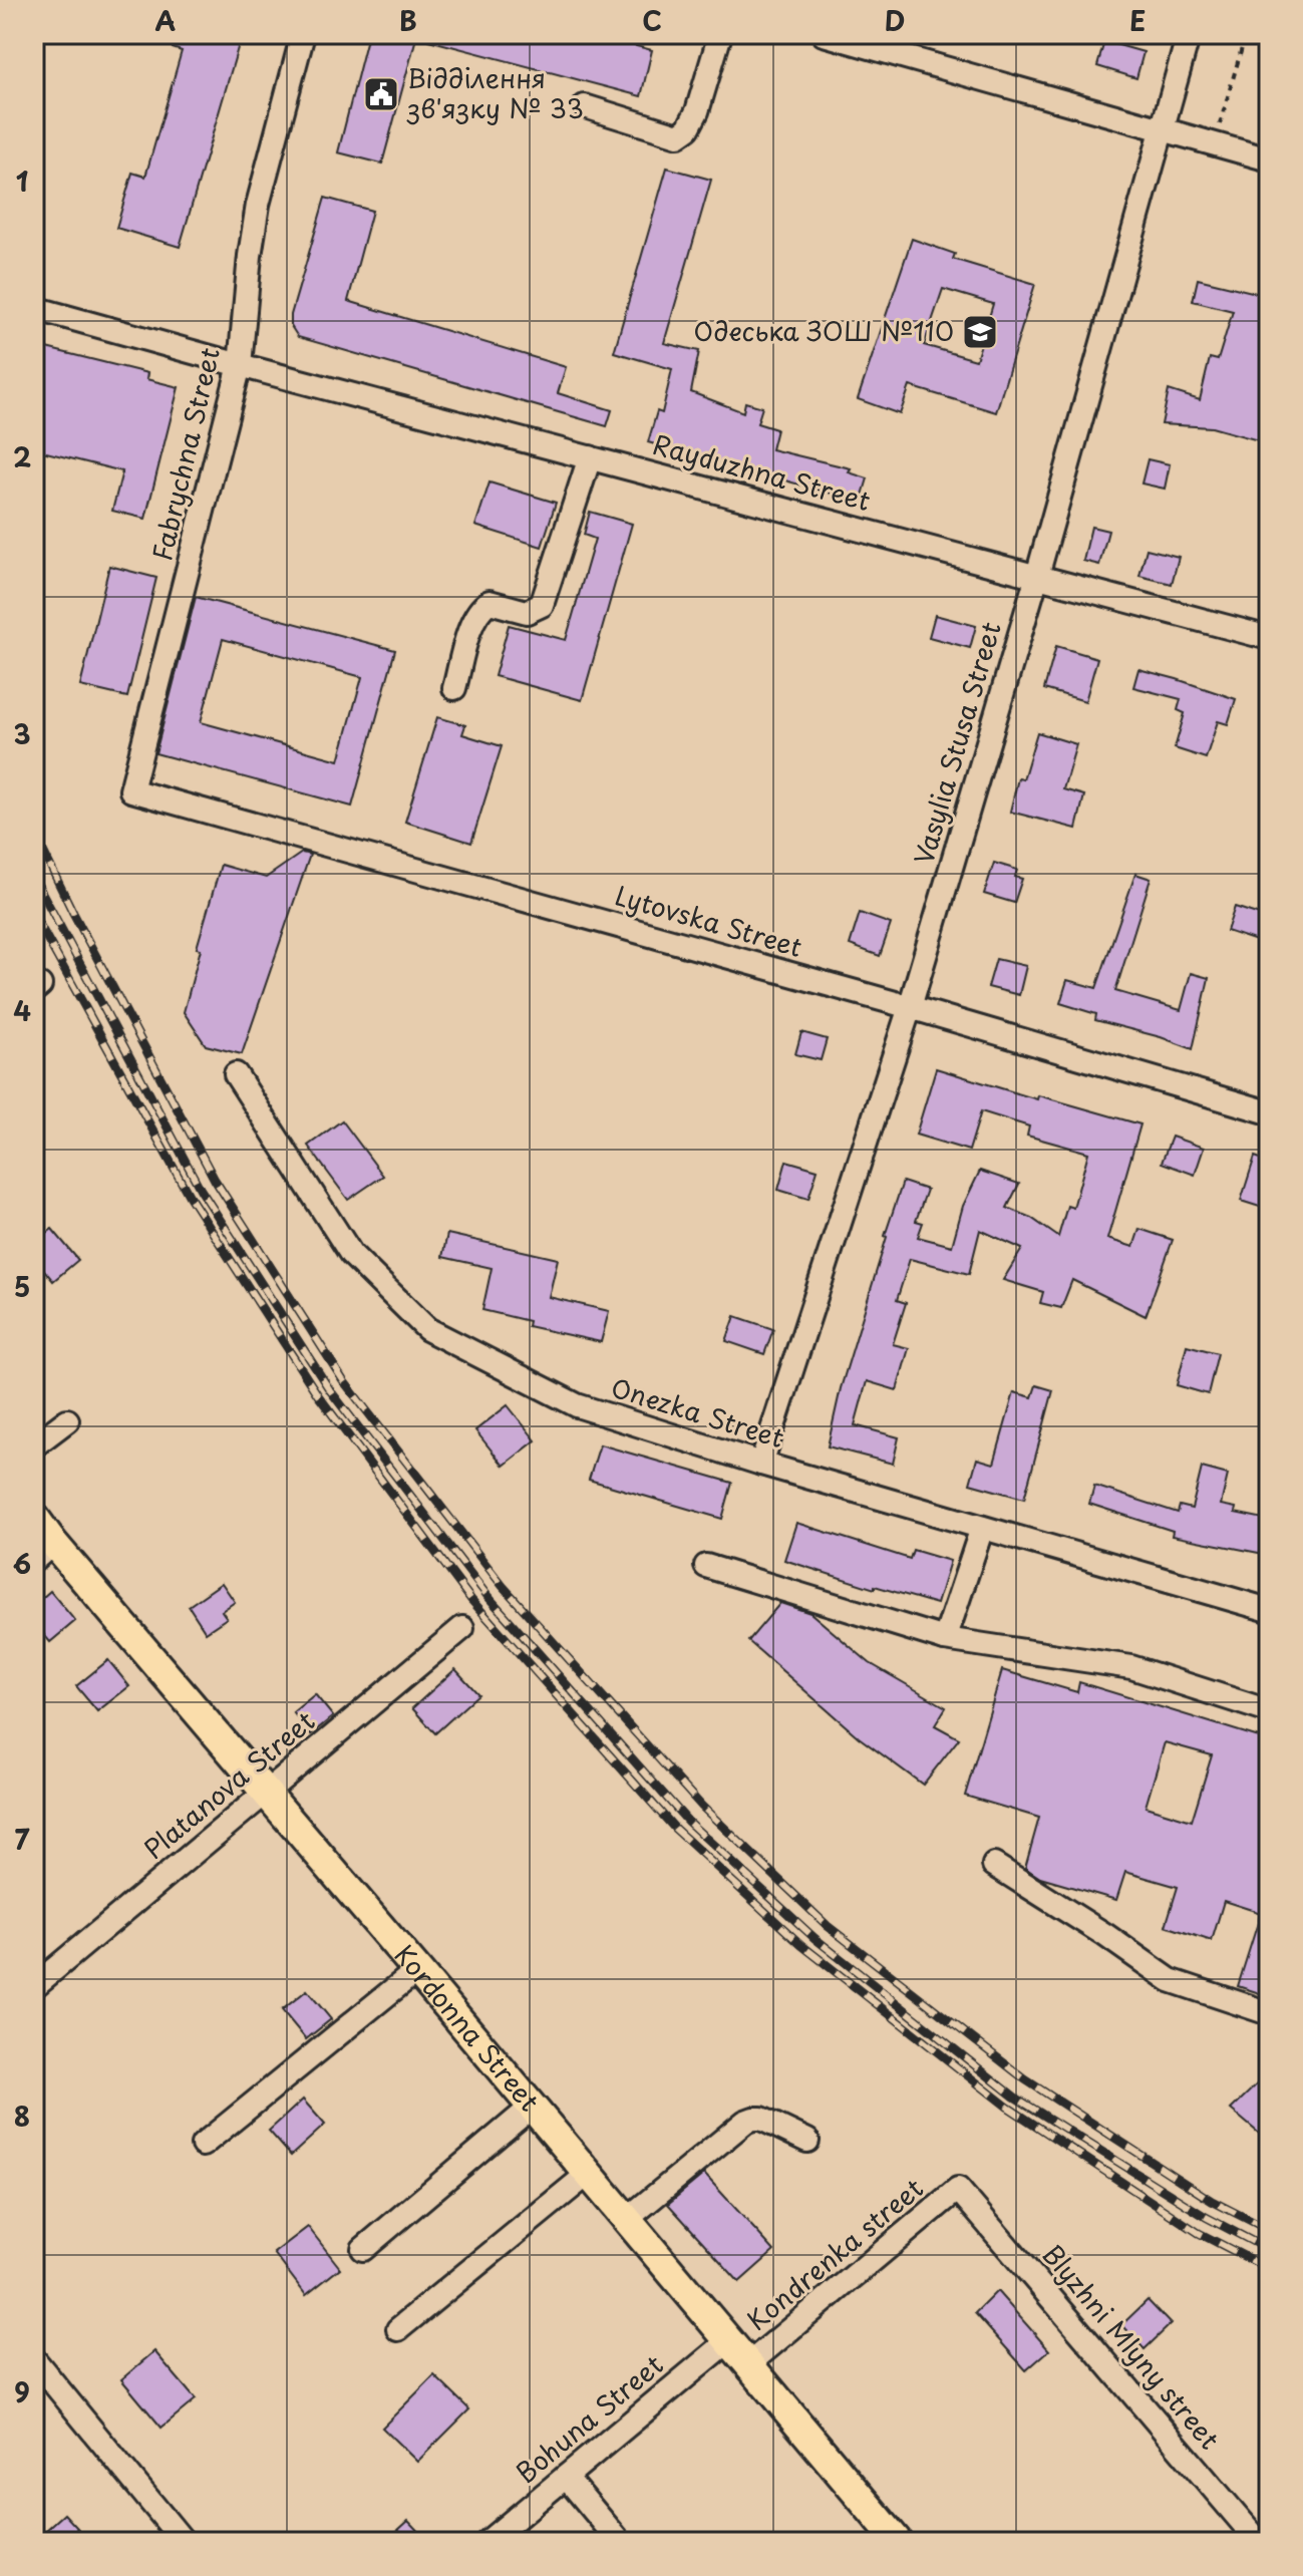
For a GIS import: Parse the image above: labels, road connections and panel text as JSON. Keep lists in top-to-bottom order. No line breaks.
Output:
{"streets":{"main road":["Kordonna Street"],"street":["Fabrychna Street","Rayduzhna Street","Vasylia Stusa Street","Lytovska Street","Onezka Street","Platanova Street","Kondrenka street","Blyzhni Mlyny street","Bohuna Street"]},"crossings":[["Fabrychna Street","Rayduzhna Street"],["Fabrychna Street","Lytovska Street"],["Rayduzhna Street","Vasylia Stusa Street"],["Vasylia Stusa Street","Lytovska Street"],["Vasylia Stusa Street","Onezka Street"],["Platanova Street","Kordonna Street"],["Kordonna Street","Kondrenka street"],["Kordonna Street","Bohuna Street"],["Kondrenka street","Blyzhni Mlyny street"]],"places":{"public building":["Відділення зв'язку № 33"],"school or university":["Одеська ЗОШ №110"]},"grid":{"columns":["A","B","C","D","E"],"rows":["1","2","3","4","5","6","7","8","9"]}}
